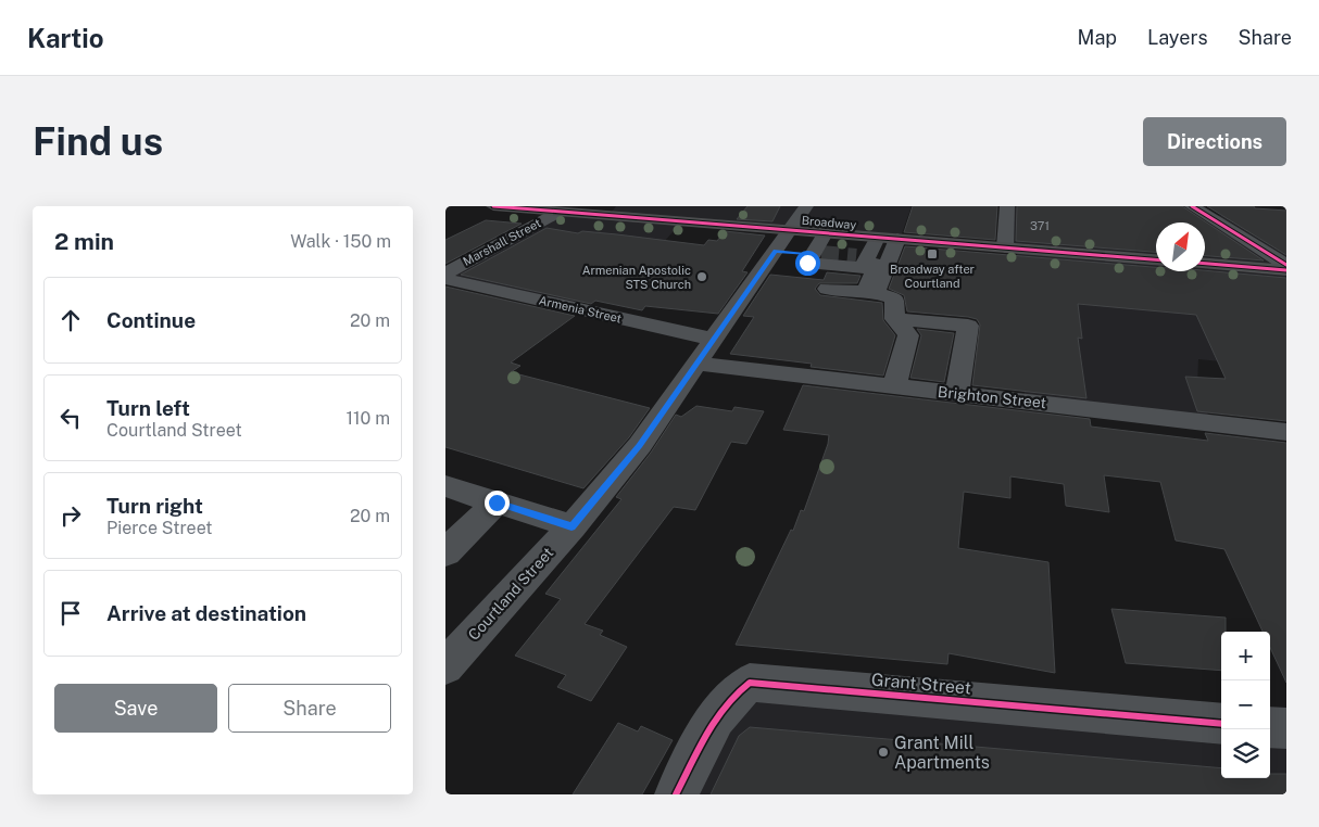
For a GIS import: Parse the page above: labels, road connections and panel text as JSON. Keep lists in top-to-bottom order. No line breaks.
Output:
{"streets":{"main road":["Broadway"],"street":["Marshall Street","Armenia Street","Brighton Street","Courtland Street","Grant Street"]},"crossings":[["Broadway","Marshall Street"],["Broadway","Courtland Street"],["Armenia Street","Brighton Street"],["Armenia Street","Courtland Street"],["Brighton Street","Courtland Street"]],"places":{"transit":["Broadway after Courtland"],"other":["Armenian Apostolic STS Church","Grant Mill Apartments"]},"house_numbers":["371"],"north":"top right","page":{"header":"Kartio","nav":["Map","Layers","Share"],"buttons":["Directions",["Save","Share"]],"title":"Find us","heading":["2 min","Walk · 150 m"],"list":[["Continue","20 m"],["Turn left","Courtland Street","110 m"],["Turn right","Pierce Street","20 m"],"Arrive at destination"],"map_buttons":["+","−"]}}
